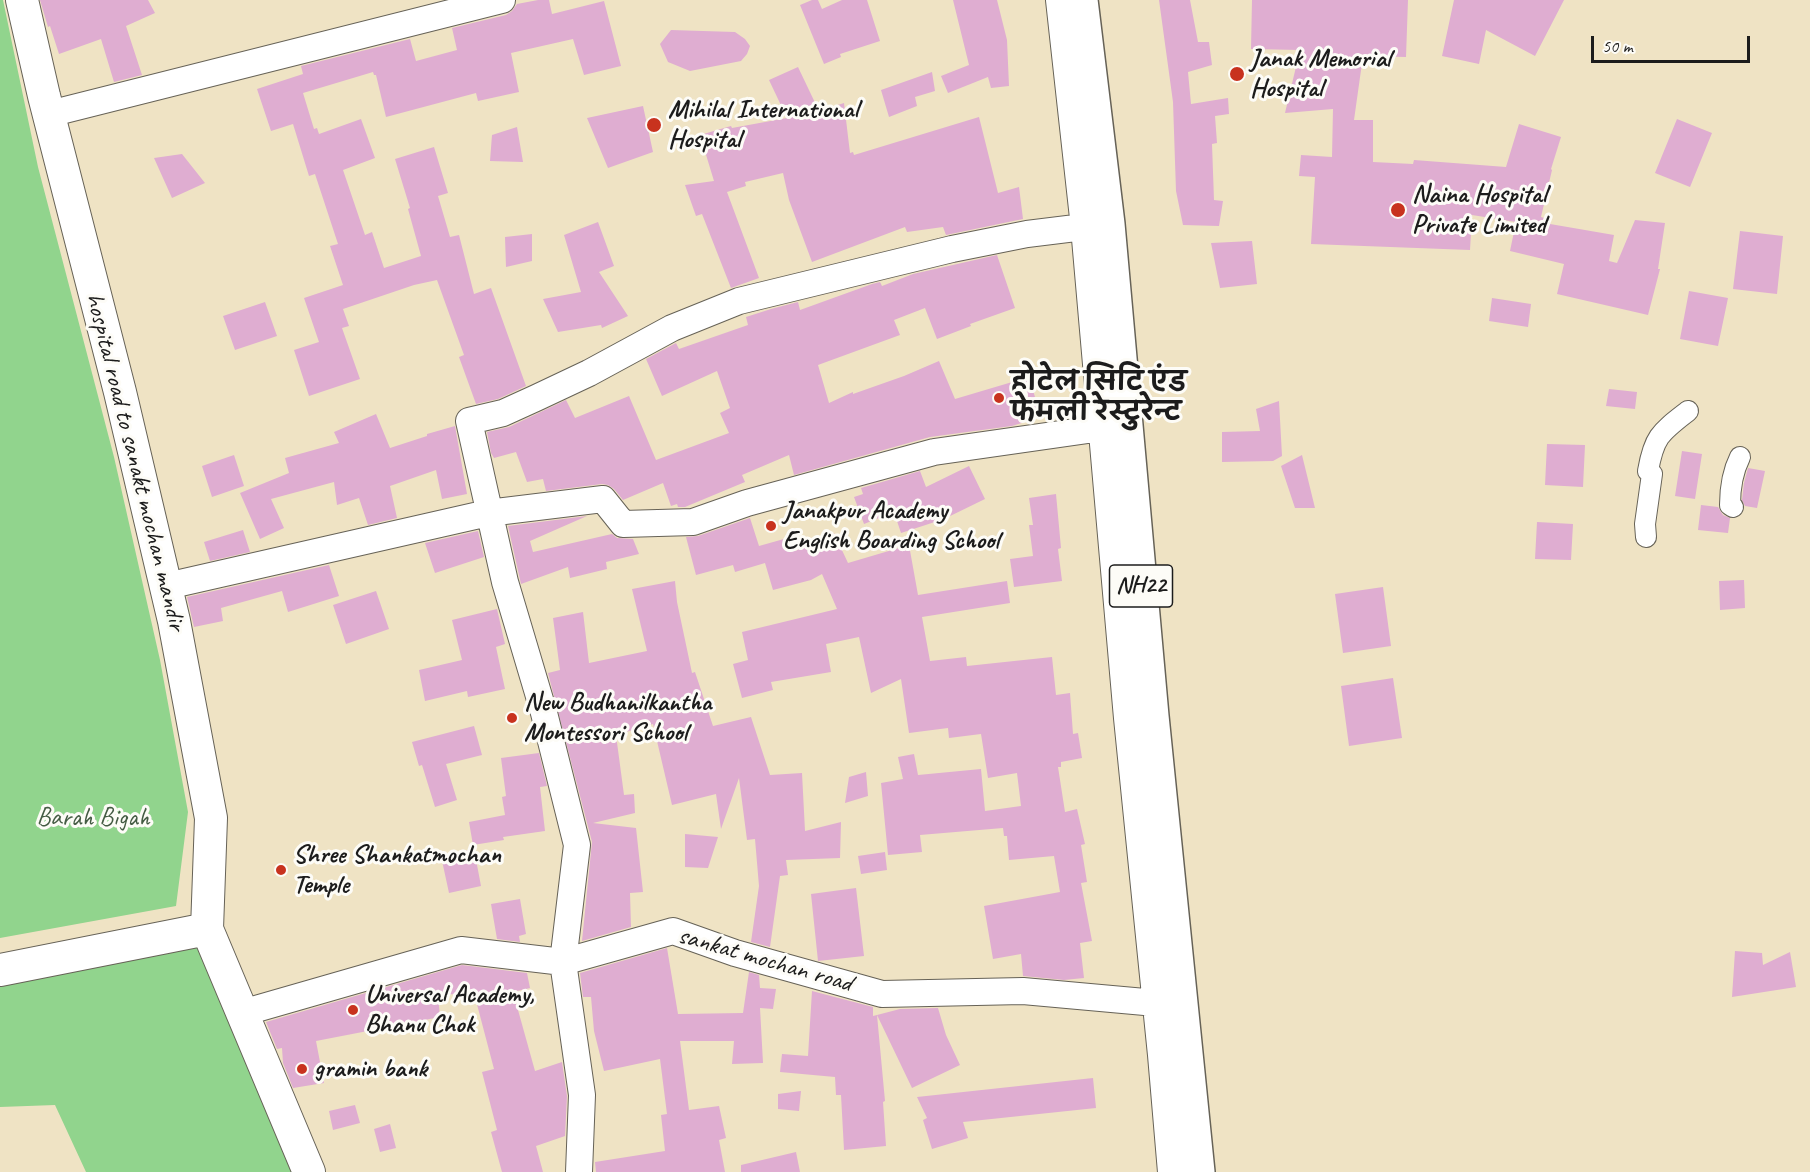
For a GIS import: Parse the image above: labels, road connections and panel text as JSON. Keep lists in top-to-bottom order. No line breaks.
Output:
{"streets":{"highway":["NH22"],"street":["hospital road to sanakt mochan mandir","sankat mochan road"]},"crossings":[["NH22","sankat mochan road"]],"parks":["Barah Bigah"],"places":["Janak Memorial Hospital","Mihilal International Hospital","Naina Hospital Private Limited","होटेल सिटि एंड फेमली रेस्टुरेन्ट","Janakpur Academy English Boarding School","New Budhanilkantha Montessori School","Shree Shankatmochan Temple","Universal Academy, Bhanu Chok","gramin bank"],"scale_bar":"50 m"}
